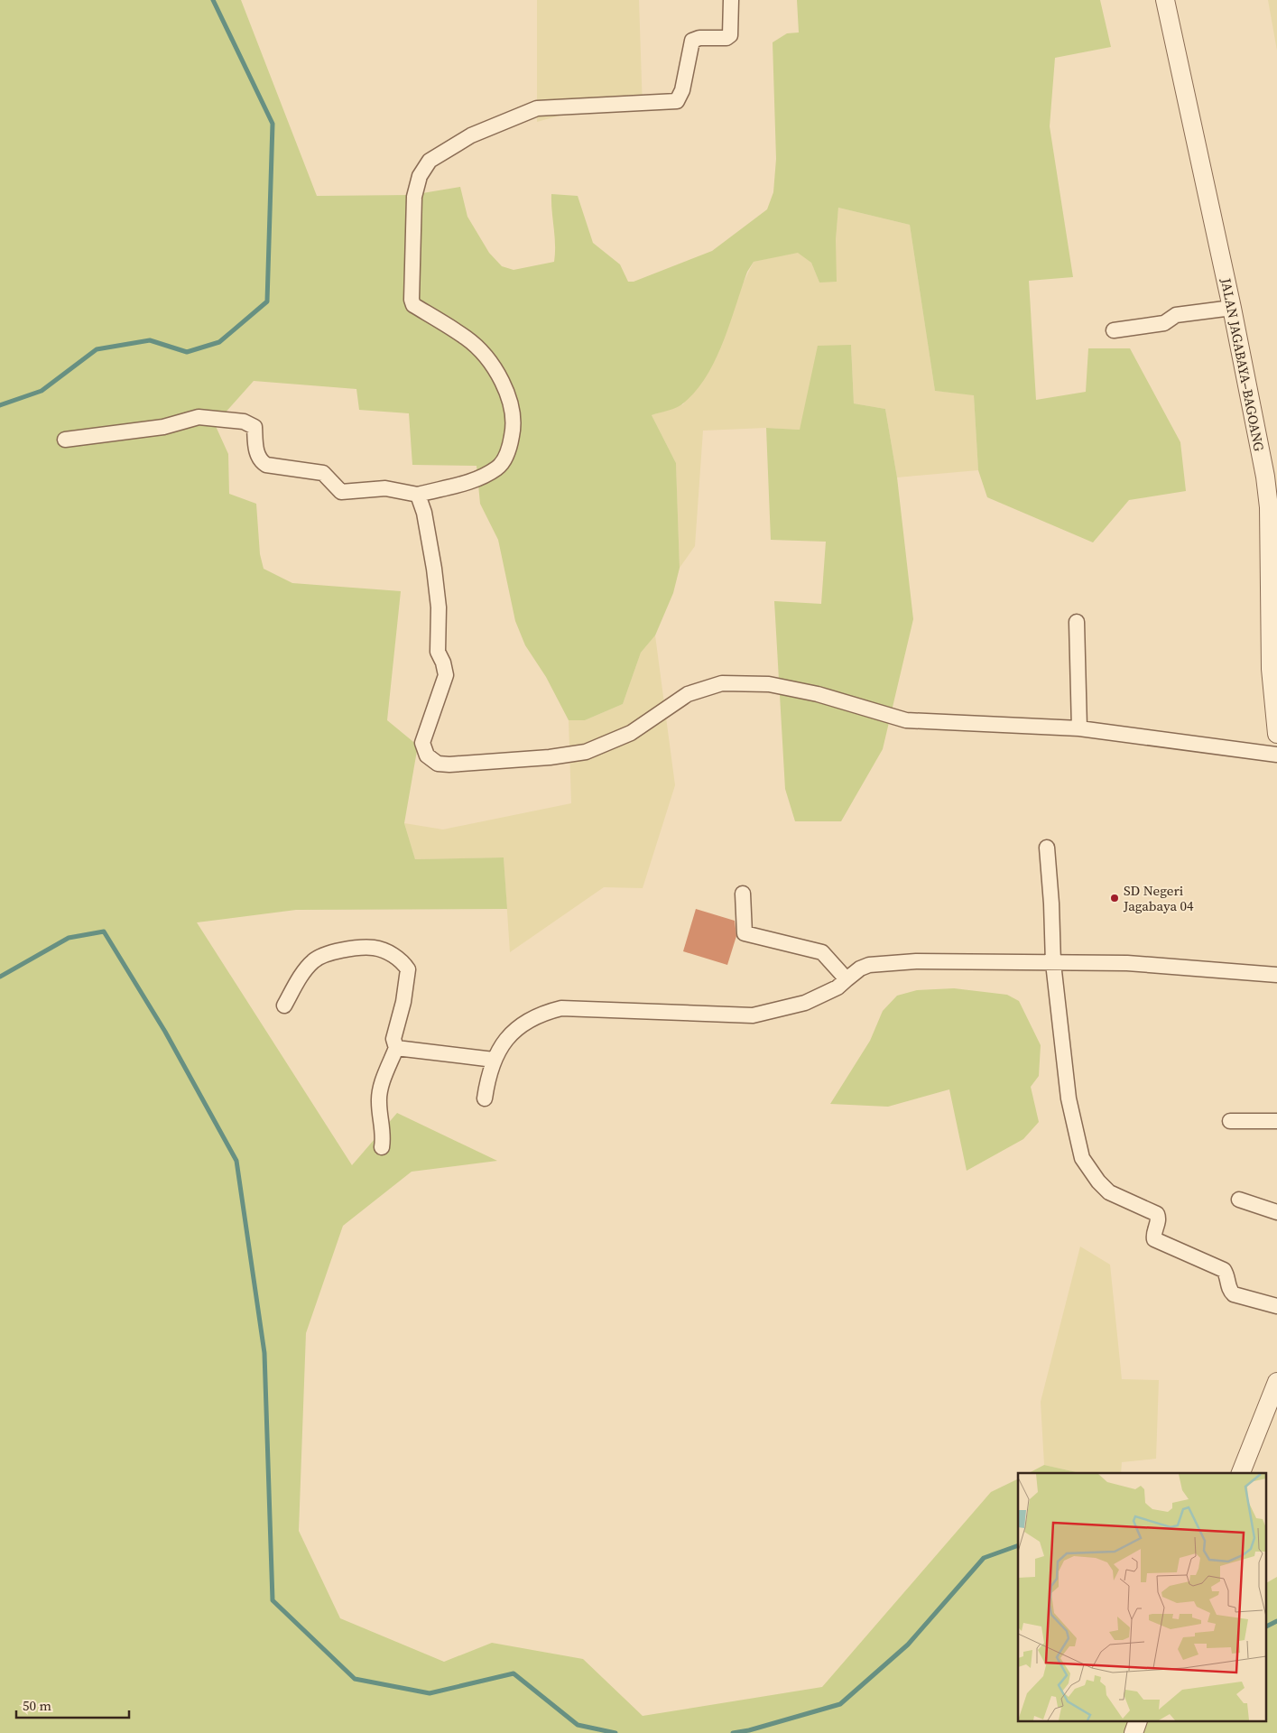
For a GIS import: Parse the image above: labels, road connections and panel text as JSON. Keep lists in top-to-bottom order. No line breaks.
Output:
{"streets":{"street":["JALAN JAGABAYA–BAGOANG"]},"places":["SD Negeri Jagabaya 04"],"scale_bar":"50 m"}
